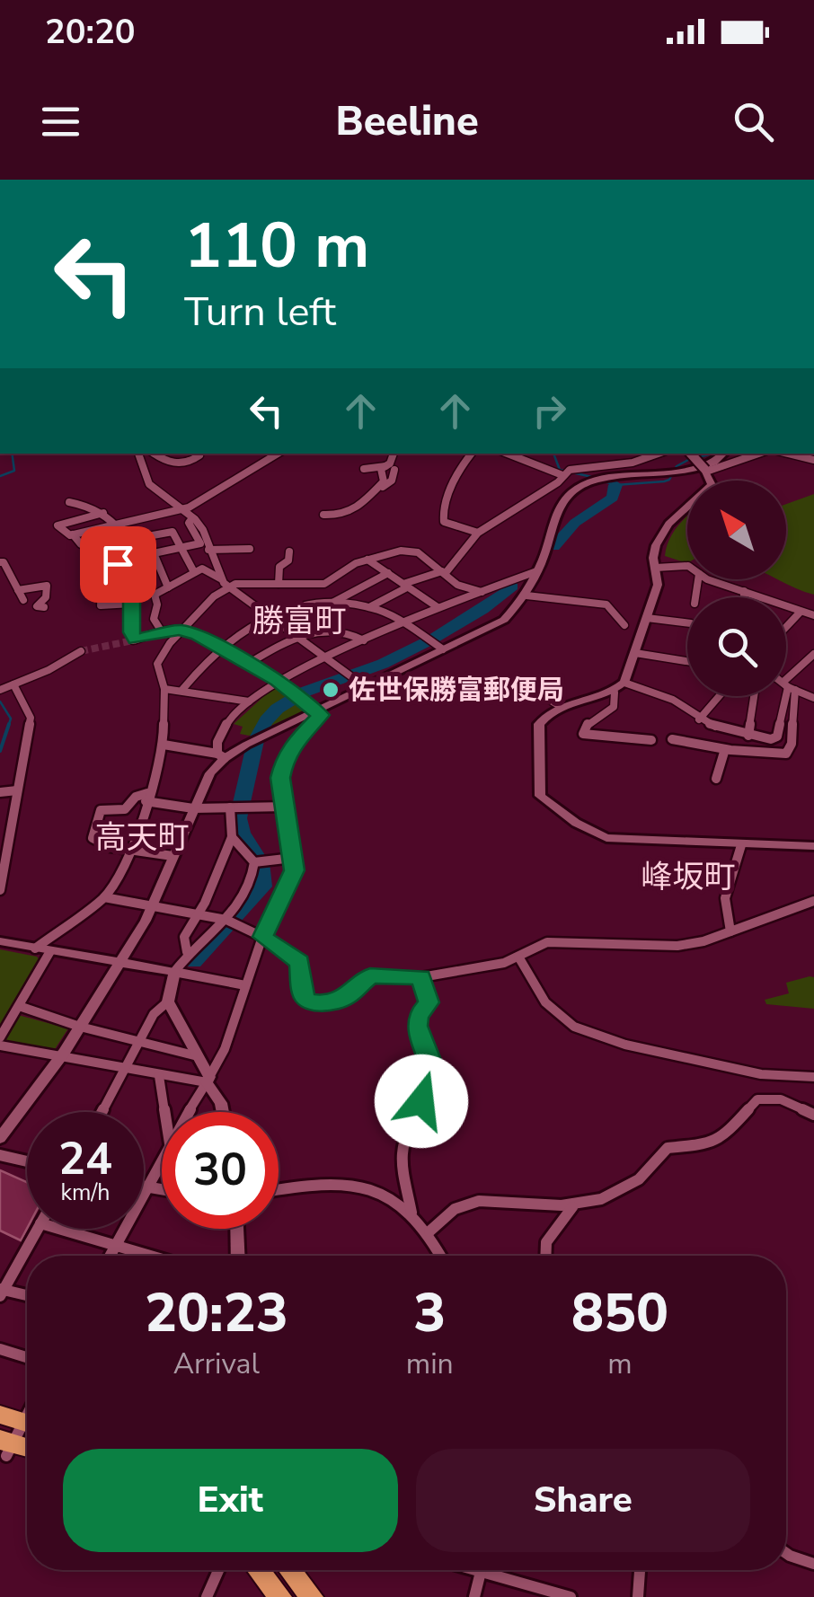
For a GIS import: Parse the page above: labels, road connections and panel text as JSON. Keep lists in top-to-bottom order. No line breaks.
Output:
{"districts":["勝富町","高天町","峰坂町"],"places":["佐世保勝富郵便局"],"north":"top left","page":{"status":"20:20","header":"Beeline","turn":["110 m","Turn left"],"speed":"24 km/h","limit":"30","eta":["20:23","Arrival","3","min","850","m"],"buttons":["Exit","Share"]}}
